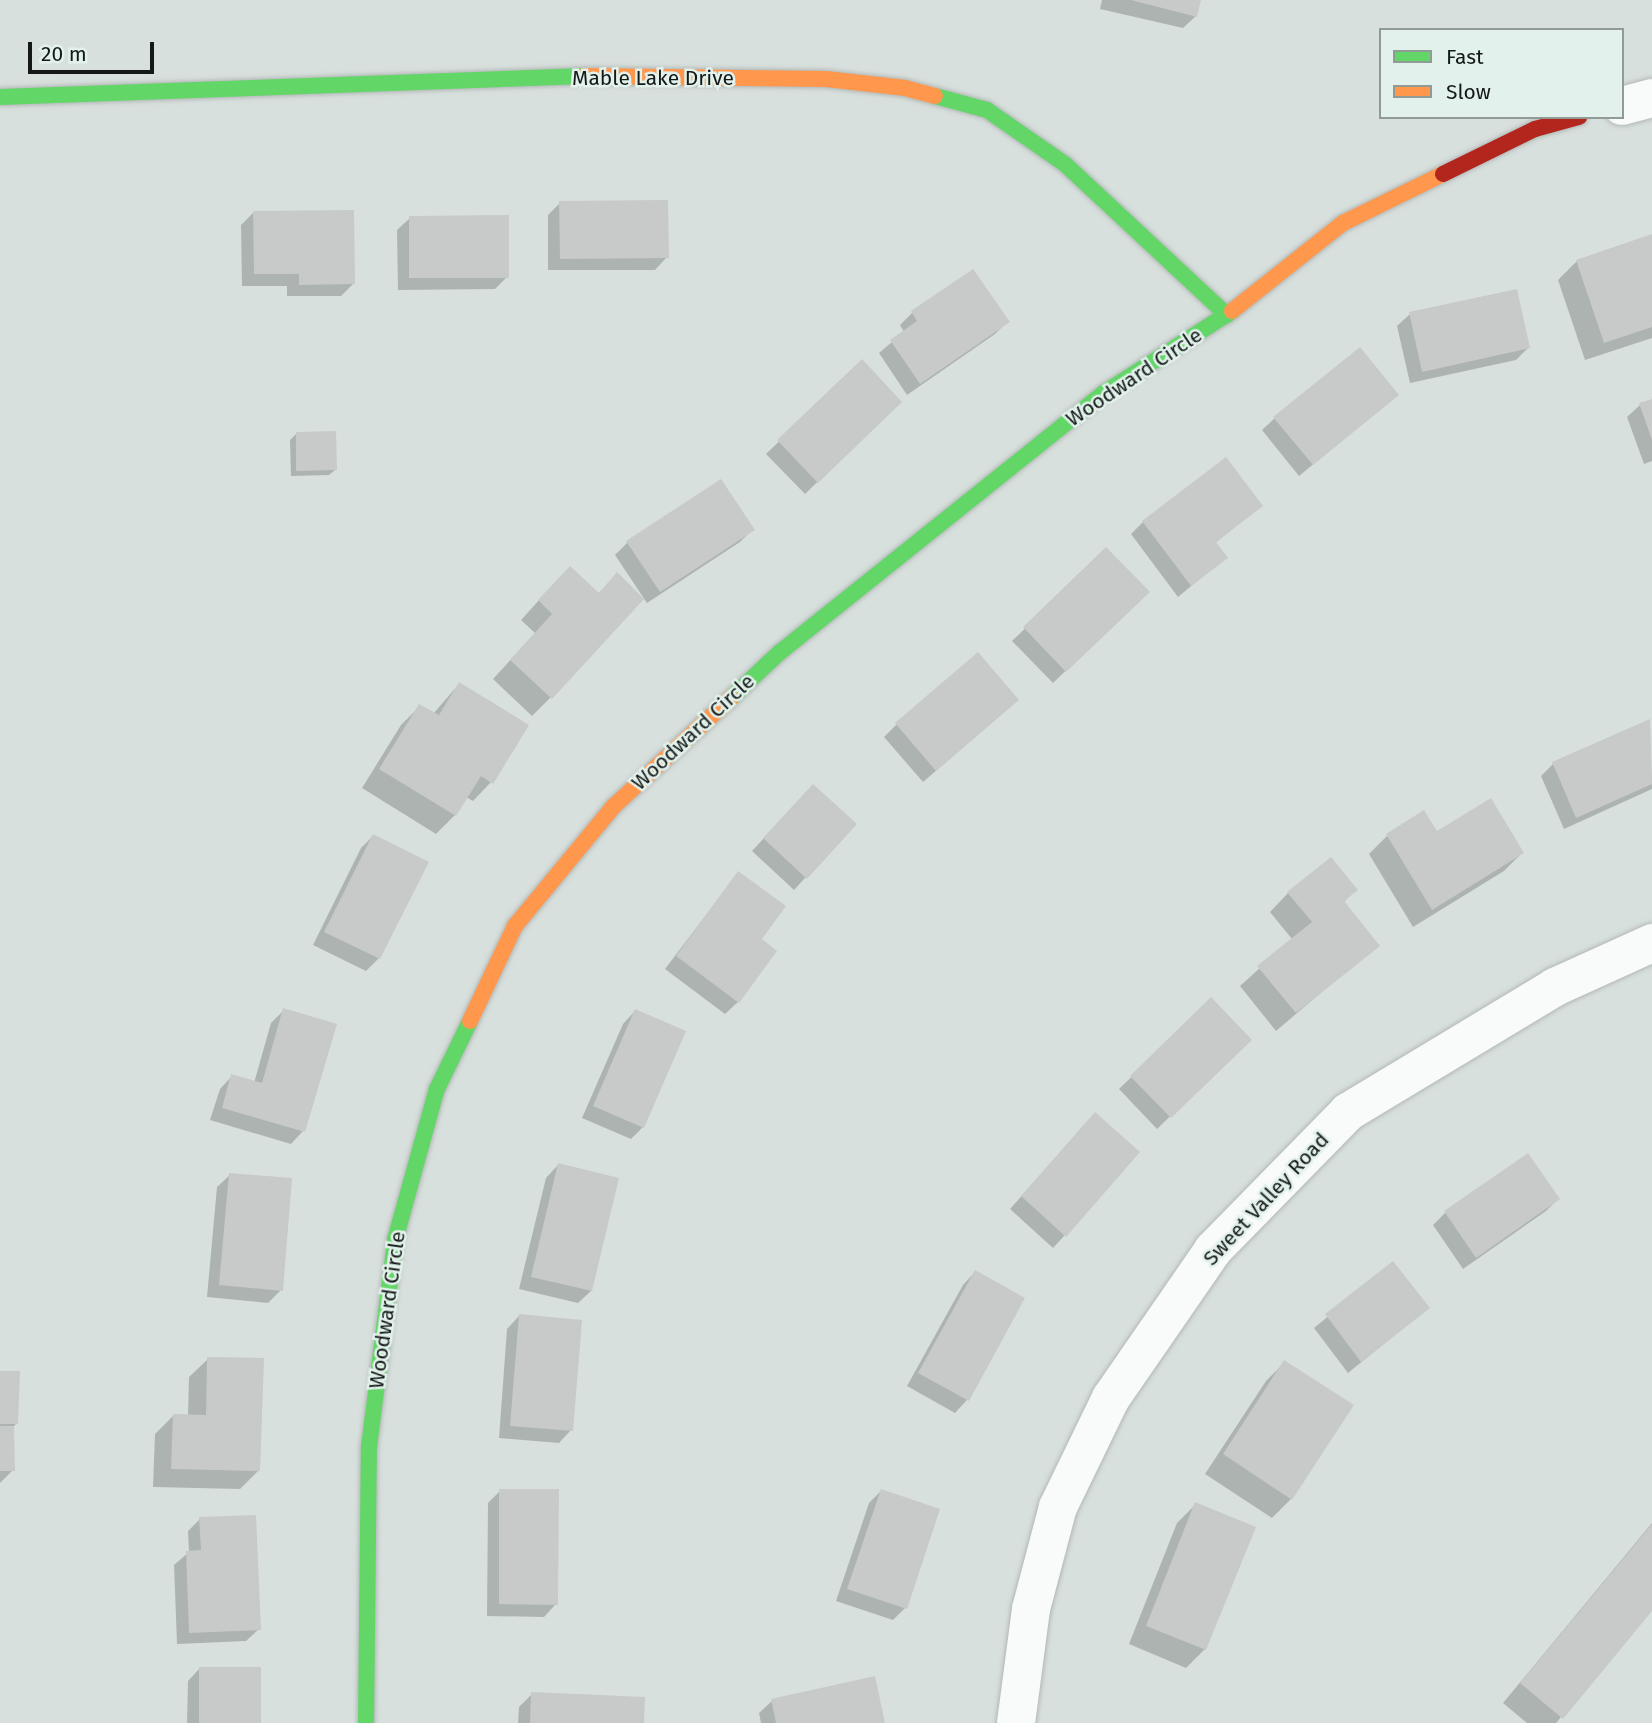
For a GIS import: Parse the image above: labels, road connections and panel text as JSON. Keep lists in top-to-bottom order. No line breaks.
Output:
{"streets":{"street":["Mable Lake Drive","Woodward Circle","Sweet Valley Road"]},"crossings":[["Mable Lake Drive","Woodward Circle"]],"legend":["Fast","Slow"],"scale_bar":"20 m"}
